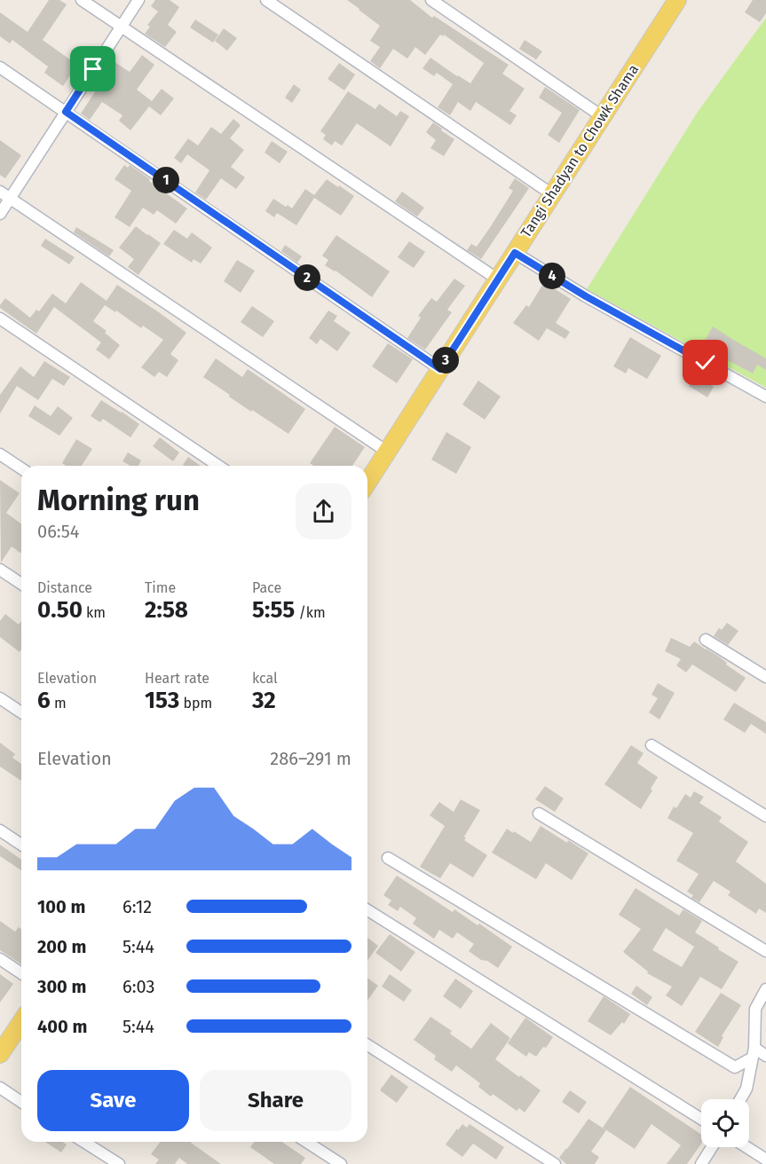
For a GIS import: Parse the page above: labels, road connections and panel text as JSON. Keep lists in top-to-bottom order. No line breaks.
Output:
{"streets":{"main road":["Tangi Shadyan to Chowk Shama"]},"page":{"pins":["1","4","2","3"],"heading":["Morning run","06:54"],"stats":[["Distance","0.50 km"],["Time","2:58"],["Pace","5:55 /km"],["Elevation","6 m"],["Heart rate","153 bpm"],["kcal","32"]],"chart":["Elevation","286–291 m"],"list":[{"name":"100 m","note":"6:12"},{"name":"200 m","note":"5:44"},{"name":"300 m","note":"6:03"},{"name":"400 m","note":"5:44"}],"buttons":["Save","Share"]}}
